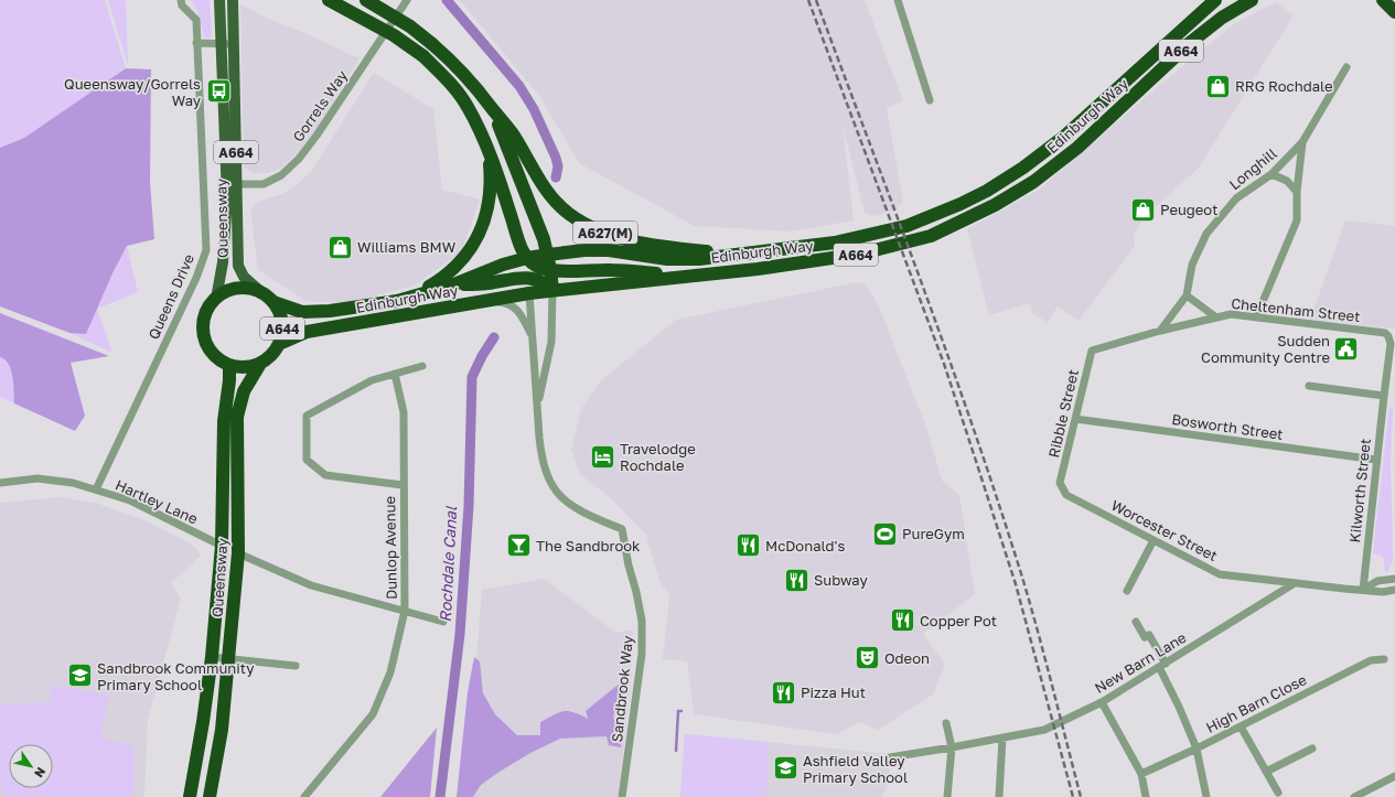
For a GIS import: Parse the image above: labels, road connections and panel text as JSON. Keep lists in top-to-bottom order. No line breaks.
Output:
{"streets":{"highway":["A664","Edinburgh Way","Queensway","A627(M)","A644"],"street":["Gorrels Way","Longhill","Queens Drive","Cheltenham Street","Ribble Street","Bosworth Street","Kilworth Street","Hartley Lane","Worcester Street","Dunlop Avenue","New Barn Lane","Sandbrook Way","High Barn Close"]},"crossings":[["A664","Edinburgh Way"],["Gorrels Way","Queensway"],["Edinburgh Way","Queensway"],["Edinburgh Way","A627(M)"],["Edinburgh Way","A644"],["Edinburgh Way","Sandbrook Way"],["Queensway","A644"],["Queensway","Hartley Lane"],["Queens Drive","Hartley Lane"],["Cheltenham Street","Ribble Street"],["Cheltenham Street","Kilworth Street"],["Ribble Street","Bosworth Street"],["Ribble Street","Worcester Street"],["Bosworth Street","Kilworth Street"],["Worcester Street","New Barn Lane"]],"water":["Rochdale Canal"],"places":{"shop":["RRG Rochdale","Peugeot","Williams BMW"],"bus stop":["Queensway/Gorrels Way"],"public building":["Sudden Community Centre"],"hotel":["Travelodge Rochdale"],"sports":["PureGym"],"bar":["The Sandbrook"],"restaurant":["McDonald's","Subway","Copper Pot","Pizza Hut"],"theatre":["Odeon"],"school or university":["Sandbrook Community Primary School","Ashfield Valley Primary School"]},"north":"bottom right"}
